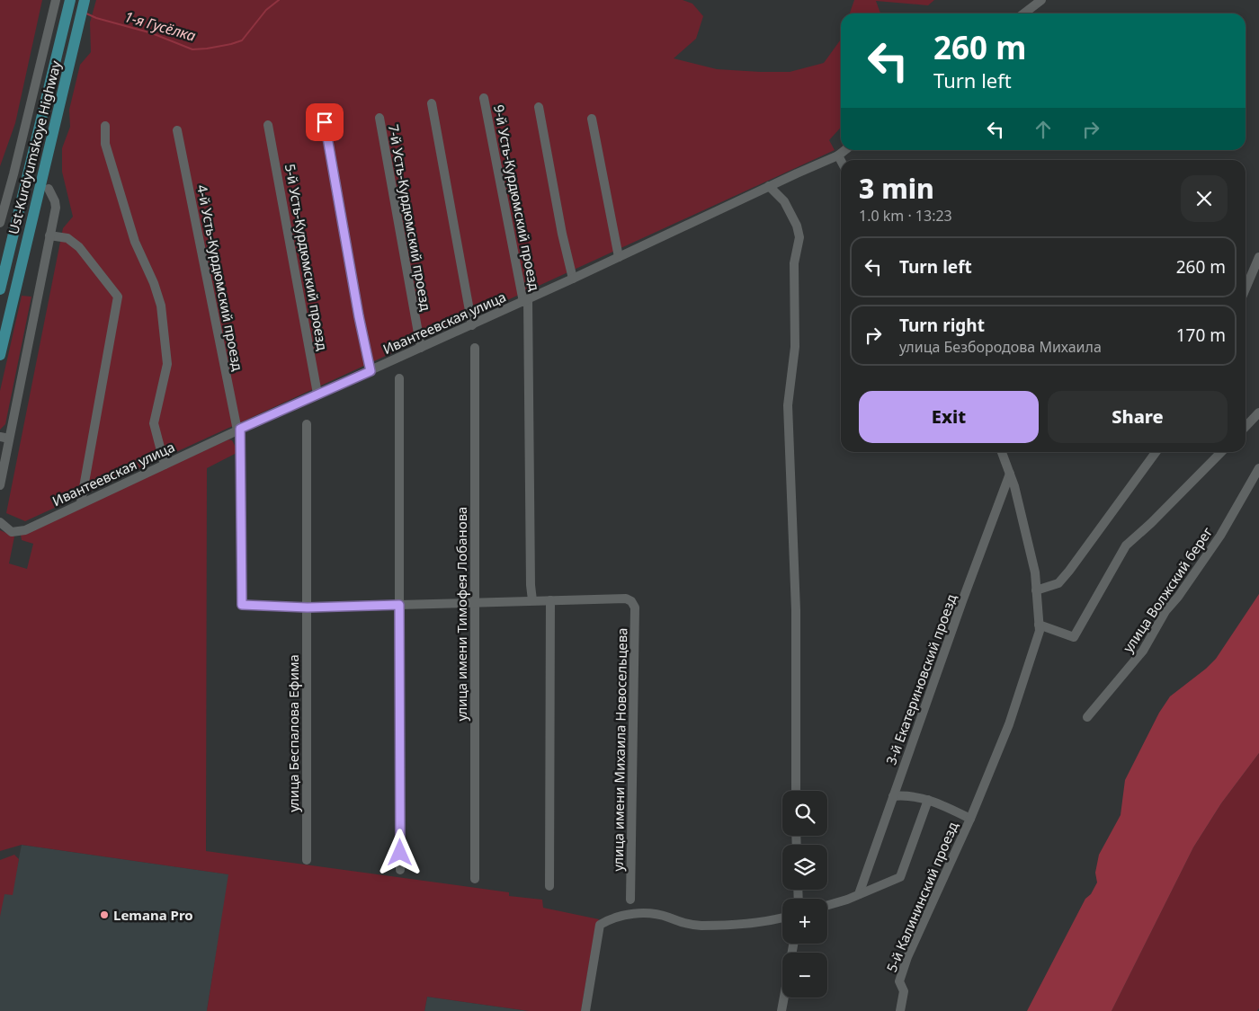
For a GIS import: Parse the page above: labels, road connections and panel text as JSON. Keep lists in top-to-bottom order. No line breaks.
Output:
{"streets":{"main road":["Ust-Kurdyumskoye Highway"],"street":["9-й Усть-Курдюмский проезд","7-й Усть-Курдюмский проезд","5-й Усть-Курдюмский проезд","4-й Усть-Курдюмский проезд","Ивантеевская улица","улица Волжский берег","улица имени Тимофея Лобанова","3-й Екатериновский проезд","улица Беспалова Ефима","улица имени Михаила Новосельцева","5-й Калининский проезд"]},"crossings":[["9-й Усть-Курдюмский проезд","Ивантеевская улица"],["7-й Усть-Курдюмский проезд","Ивантеевская улица"],["5-й Усть-Курдюмский проезд","Ивантеевская улица"],["4-й Усть-Курдюмский проезд","Ивантеевская улица"],["4-й Усть-Курдюмский проезд","улица Беспалова Ефима"],["3-й Екатериновский проезд","5-й Калининский проезд"]],"water":["1-я Гусёлка"],"places":["Lemana Pro"],"page":{"turn":["260 m","Turn left"],"heading":["3 min","1.0 km · 13:23"],"list":[{"name":"Turn left","value":"260 m"},{"name":"Turn right","note":"улица Безбородова Михаила","value":"170 m"}],"buttons":["Exit","Share"],"map_buttons":["+","−"]}}
